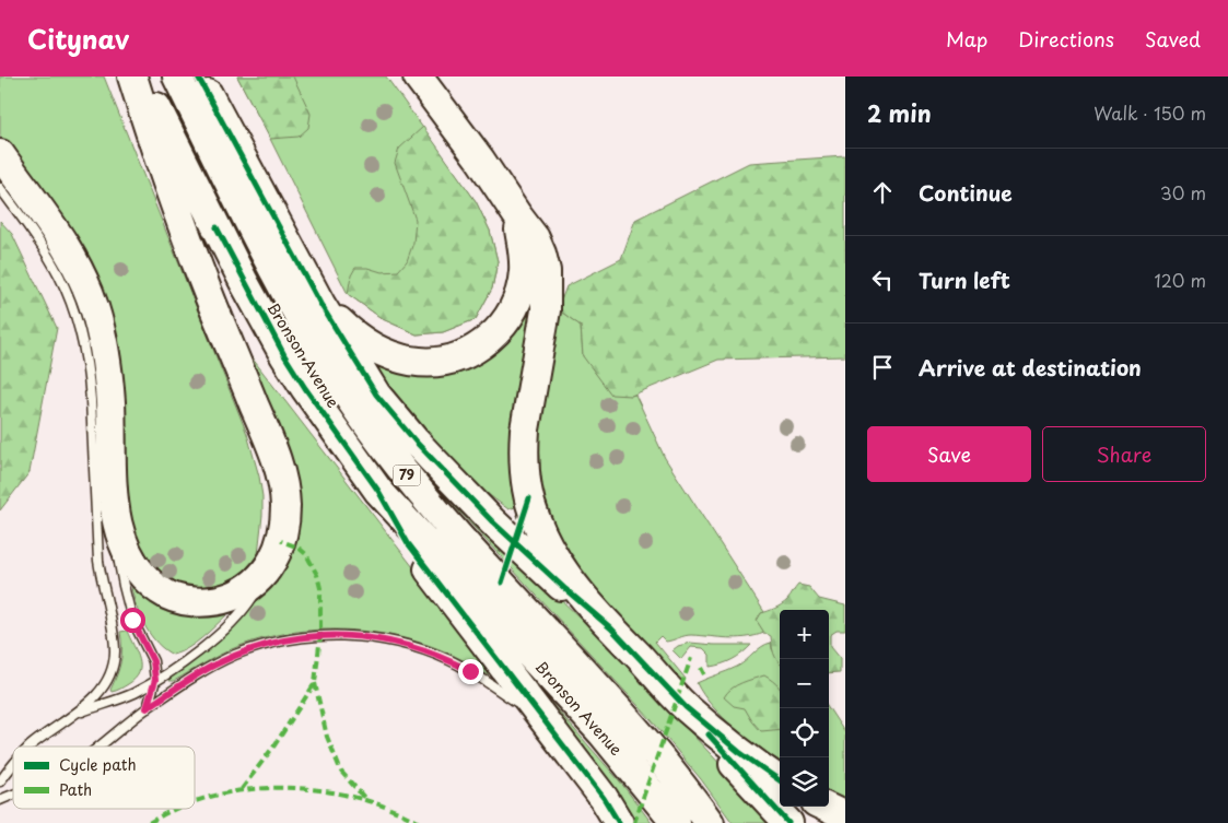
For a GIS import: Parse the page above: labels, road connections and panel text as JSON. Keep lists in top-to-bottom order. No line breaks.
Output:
{"streets":{"highway":["Bronson Avenue","79"]},"legend":["Cycle path","Path"],"page":{"header":"Citynav","nav":["Map","Directions","Saved"],"heading":["2 min","Walk · 150 m"],"list":[["Continue","30 m"],["Turn left","120 m"],"Arrive at destination"],"buttons":["Save","Share"],"map_buttons":["+","−"]}}
